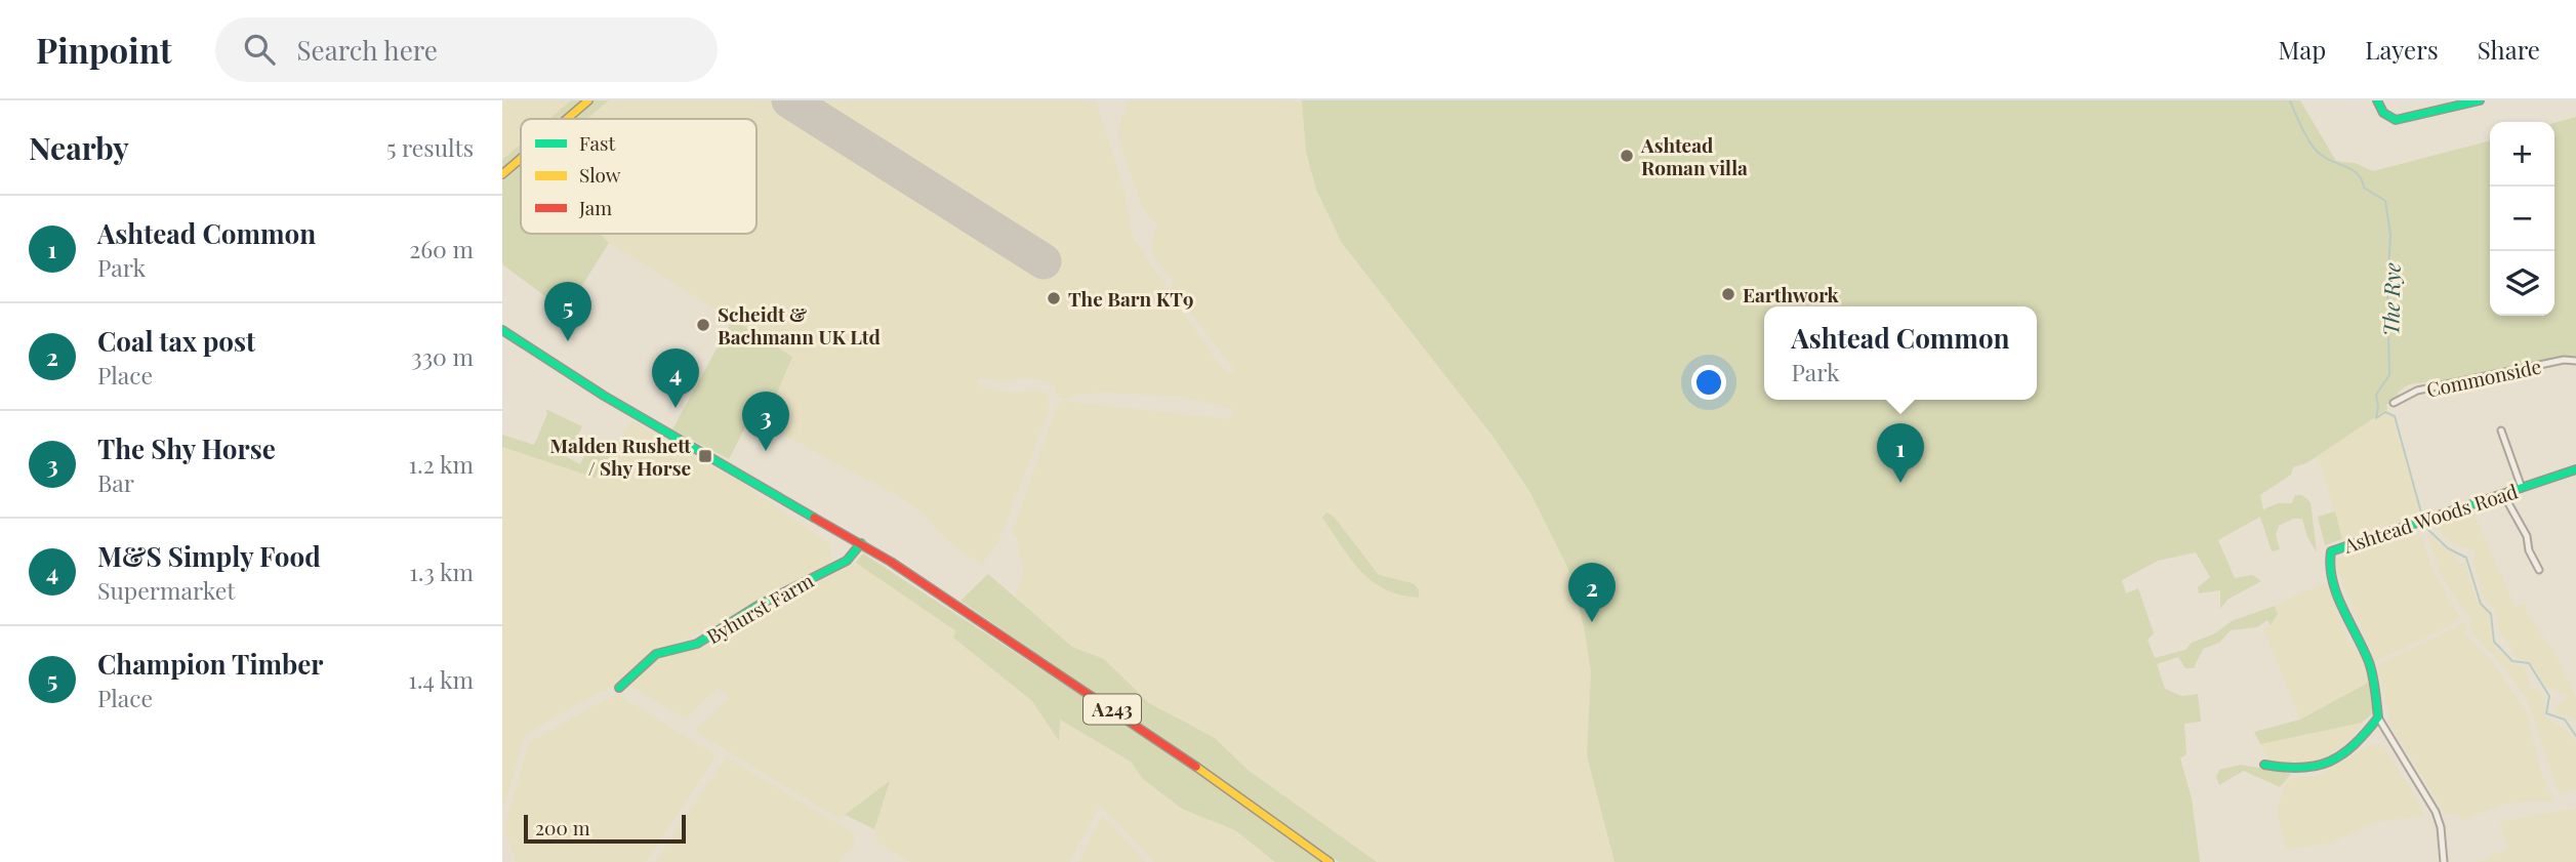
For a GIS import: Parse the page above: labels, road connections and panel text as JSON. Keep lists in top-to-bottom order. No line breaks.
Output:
{"streets":{"main road":["Ashtead Woods Road","Byhurst Farm","A243"],"street":["Commonside"]},"crossings":[["Byhurst Farm","A243"]],"water":["The Rye"],"places":{"other":["Ashtead Roman villa","Earthwork","The Barn KT9","Scheidt & Bachmann UK Ltd"],"transit":["Malden Rushett / Shy Horse"]},"legend":["Fast","Slow","Jam"],"scale_bar":"200 m","page":{"header":"Pinpoint","search":"Search here","nav":["Map","Layers","Share"],"heading":["Nearby","5 results"],"map_buttons":["+","−"],"list":[{"mark":"1","name":"Ashtead Common","note":"Park","value":"260 m"},{"mark":"2","name":"Coal tax post","note":"Place","value":"330 m"},{"mark":"3","name":"The Shy Horse","note":"Bar","value":"1.2 km"},{"mark":"4","name":"M&S Simply Food","note":"Supermarket","value":"1.3 km"},{"mark":"5","name":"Champion Timber","note":"Place","value":"1.4 km"}],"pins":["5","4","3","1","2"],"popup":["Ashtead Common","Park"],"scale":"200 m"}}
